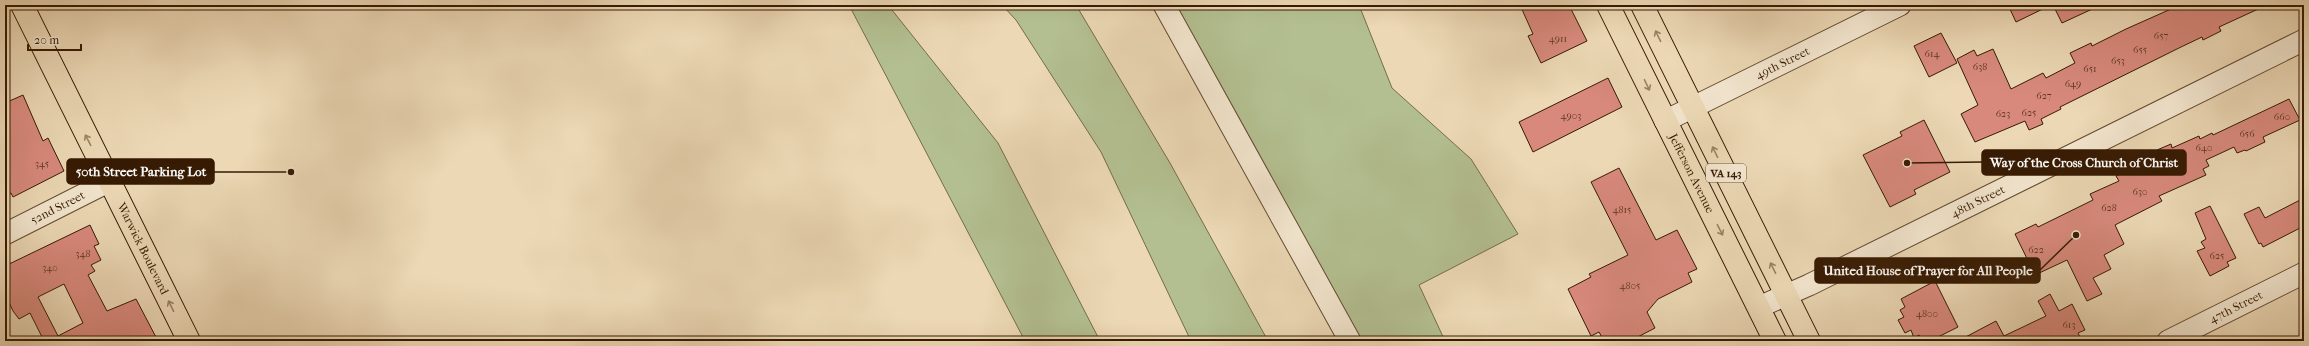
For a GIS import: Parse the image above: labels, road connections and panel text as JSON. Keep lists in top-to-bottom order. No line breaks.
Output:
{"streets":{"main road":["Jefferson Avenue","VA 143","Warwick Boulevard"],"street":["49th Street","48th Street","52nd Street","47th Street"]},"crossings":[["49th Street","Jefferson Avenue"],["49th Street","VA 143"],["Jefferson Avenue","48th Street"],["VA 143","48th Street"],["52nd Street","Warwick Boulevard"]],"one_way":["Warwick Boulevard"],"places":["Way of the Cross Church of Christ","50th Street Parking Lot","United House of Prayer for All People"],"house_numbers":["657","4911","655","614","653","638","651","649","627","625","623","4903","660","656","640","345","630","628","4815","622","348","625","340","4805","4800","613"],"scale_bar":"20 m"}
